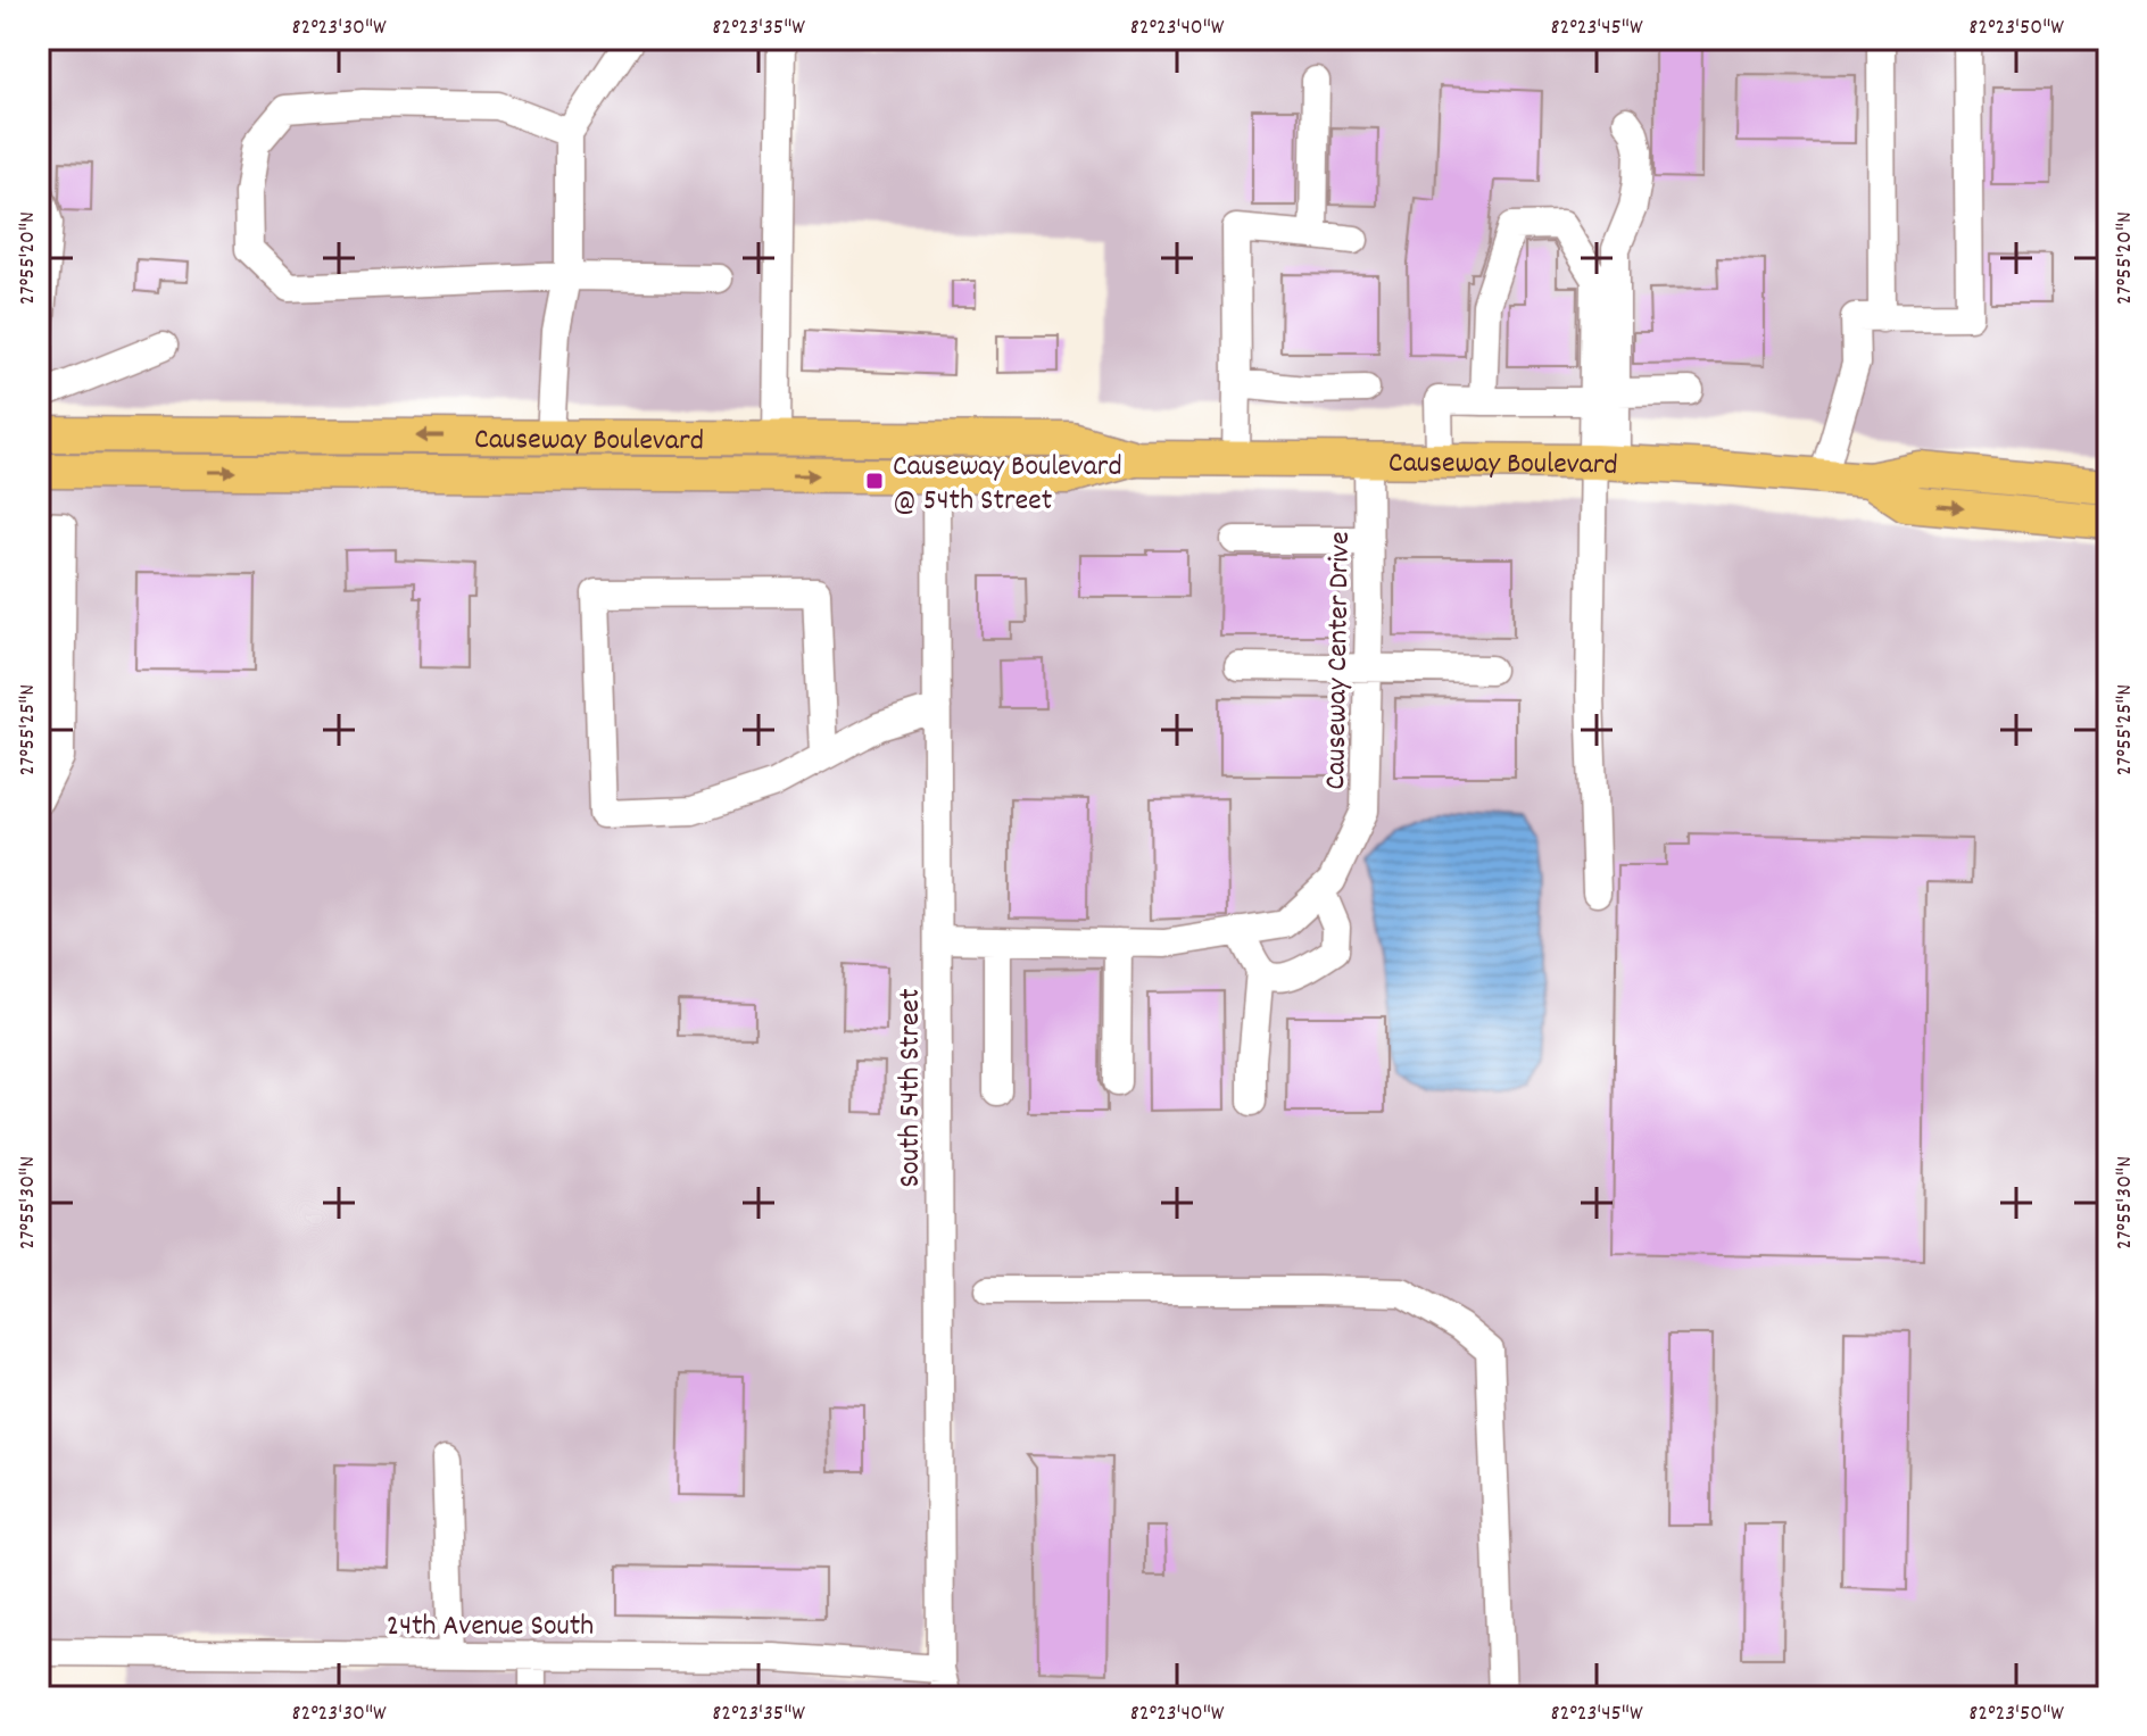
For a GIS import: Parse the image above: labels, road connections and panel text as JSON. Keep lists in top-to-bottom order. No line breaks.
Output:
{"streets":{"main road":["Causeway Boulevard"],"street":["Causeway Center Drive","South 54th Street","24th Avenue South"]},"crossings":[["Causeway Boulevard","Causeway Center Drive"],["Causeway Boulevard","South 54th Street"],["Causeway Center Drive","South 54th Street"],["South 54th Street","24th Avenue South"]],"places":{"transit":["Causeway Boulevard @ 54th Street"]},"coordinates":["82°23'30\"W","82°23'35\"W","82°23'40\"W","82°23'45\"W","82°23'50\"W","27°55'20\"N","27°55'25\"N","27°55'30\"N"]}
